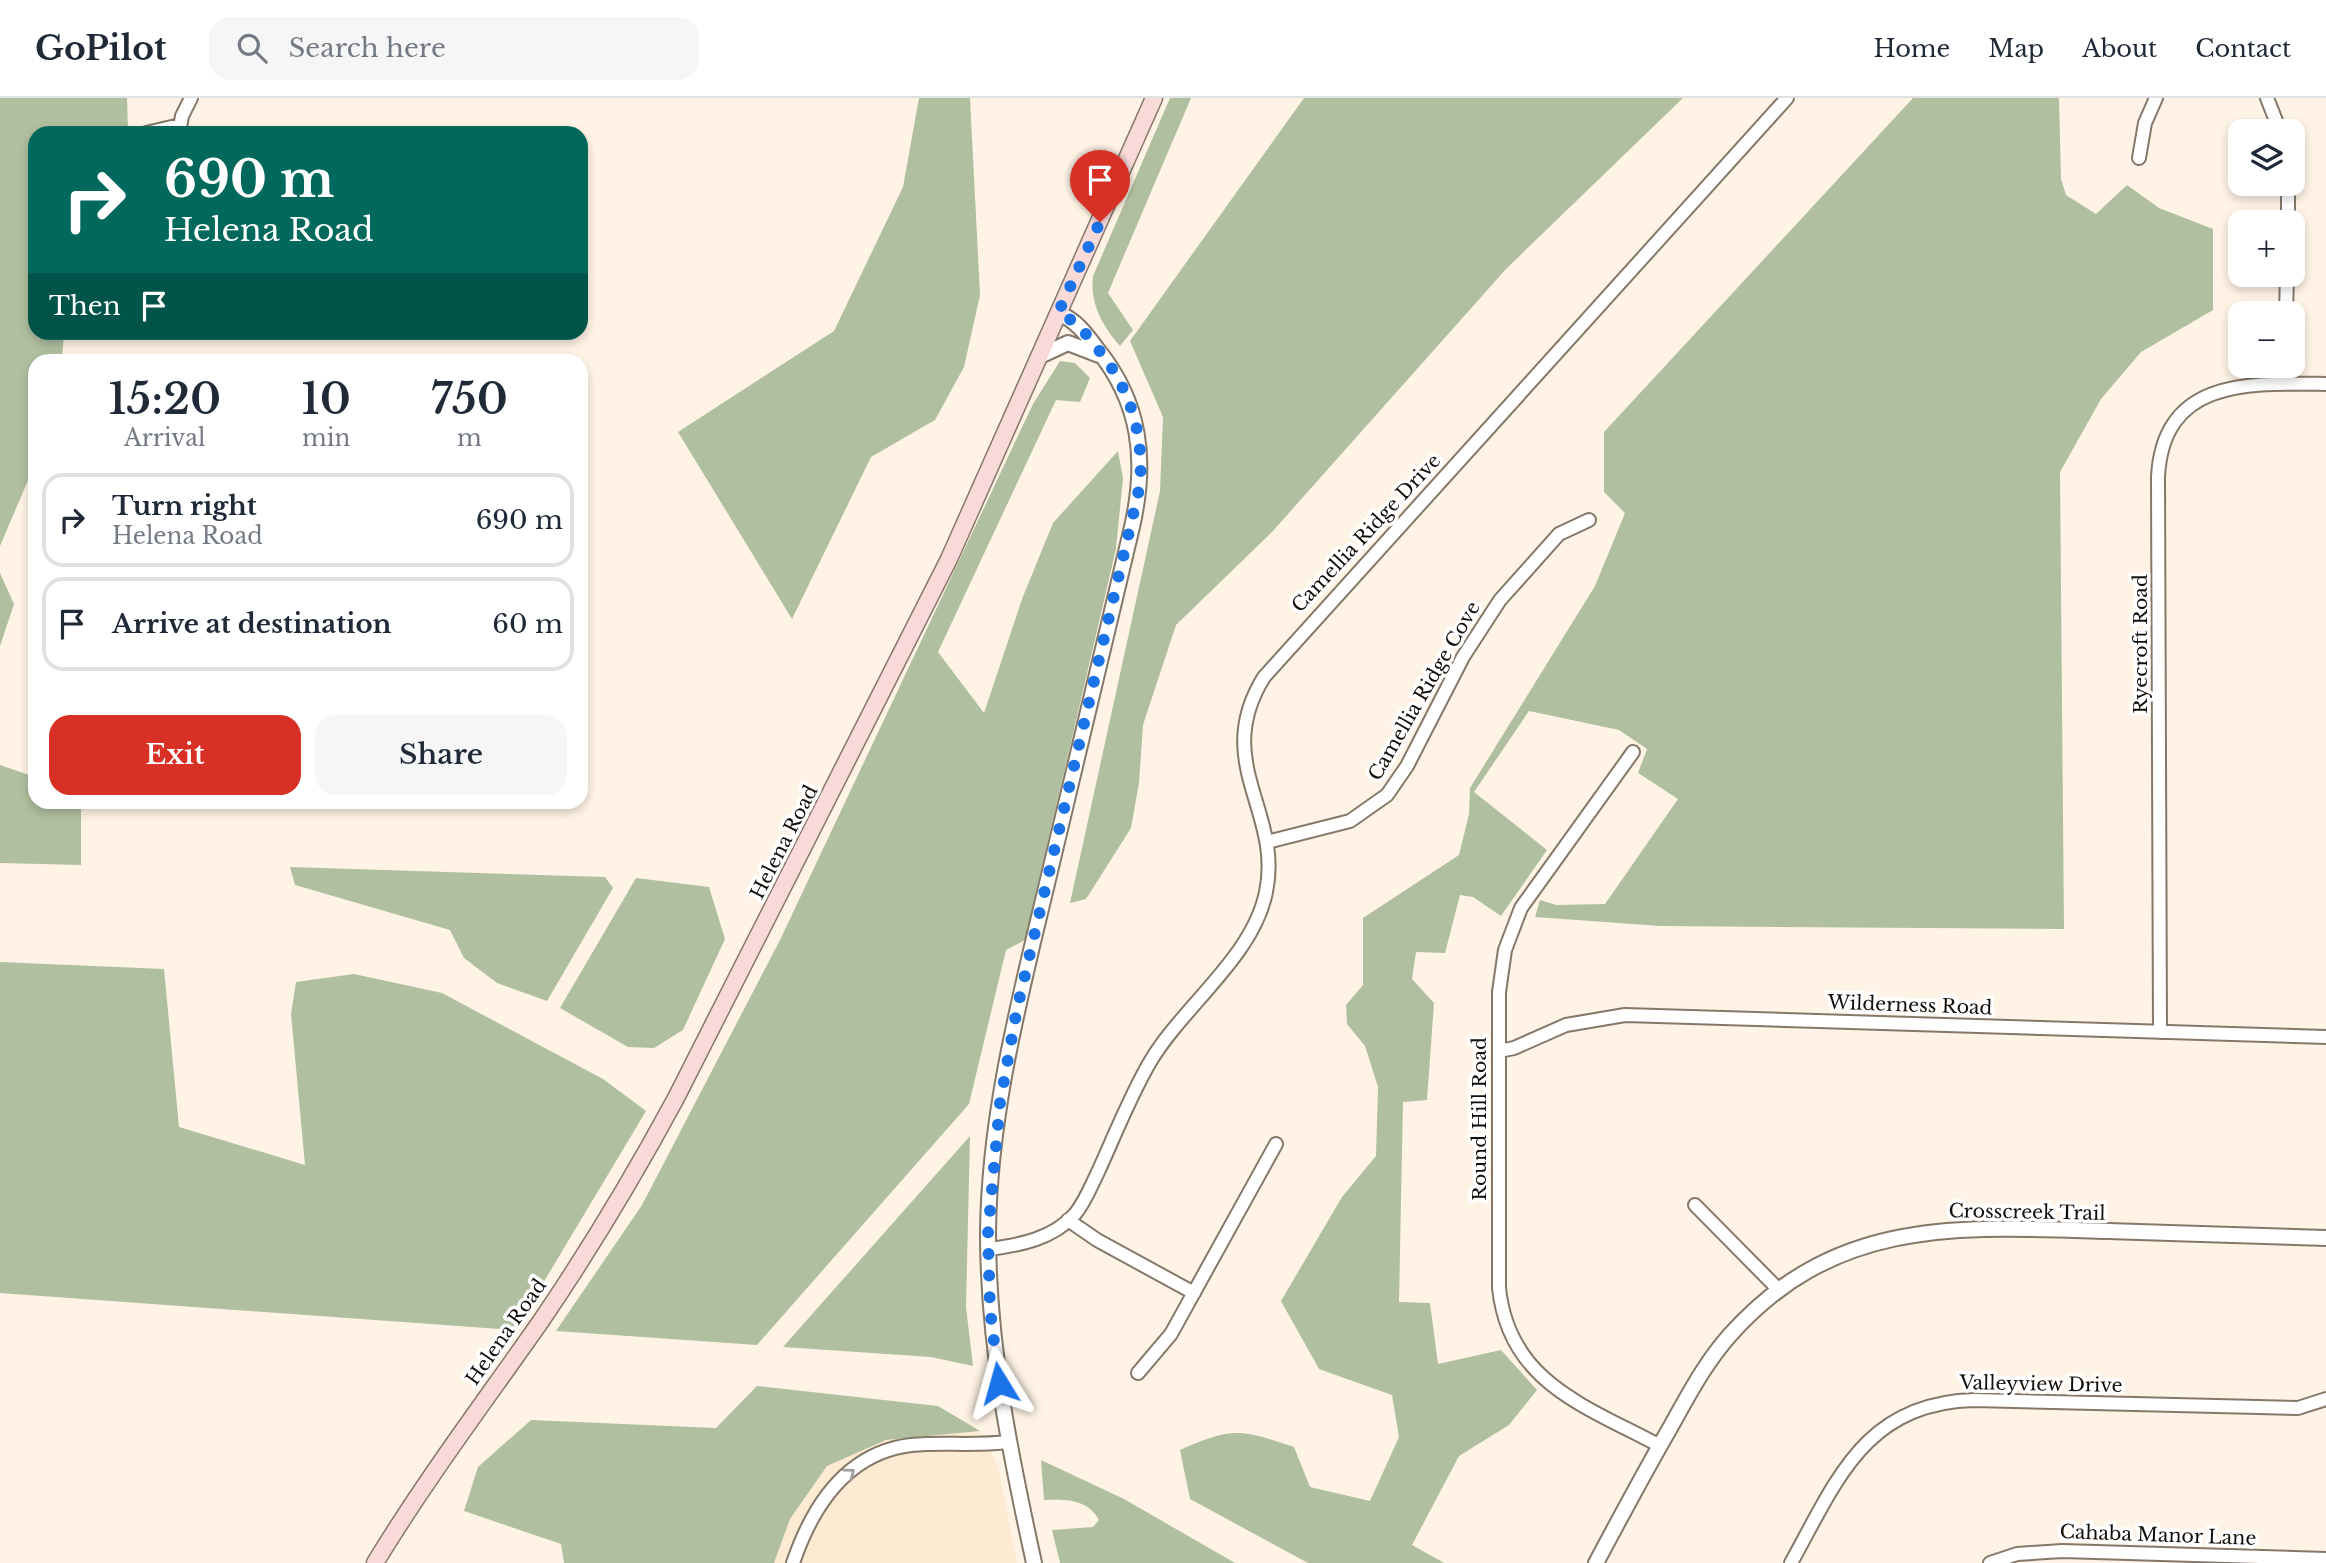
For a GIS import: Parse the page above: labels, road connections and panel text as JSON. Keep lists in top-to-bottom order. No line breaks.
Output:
{"streets":{"main road":["Helena Road"],"street":["Camellia Ridge Drive","Ryecroft Road","Camellia Ridge Cove","Wilderness Road","Round Hill Road","Crosscreek Trail","Valleyview Drive","Cahaba Manor Lane"]},"crossings":[["Camellia Ridge Drive","Camellia Ridge Cove"],["Ryecroft Road","Wilderness Road"],["Wilderness Road","Round Hill Road"],["Round Hill Road","Crosscreek Trail"]],"page":{"header":"GoPilot","search":"Search here","nav":["Home","Map","About","Contact"],"map_buttons":["+","−"],"turn":["690 m","Helena Road"],"then":"Then","eta":["15:20","Arrival","10","min","750","m"],"list":[{"name":"Turn right","note":"Helena Road","value":"690 m"},{"name":"Arrive at destination","value":"60 m"}],"buttons":["Exit","Share"]}}
